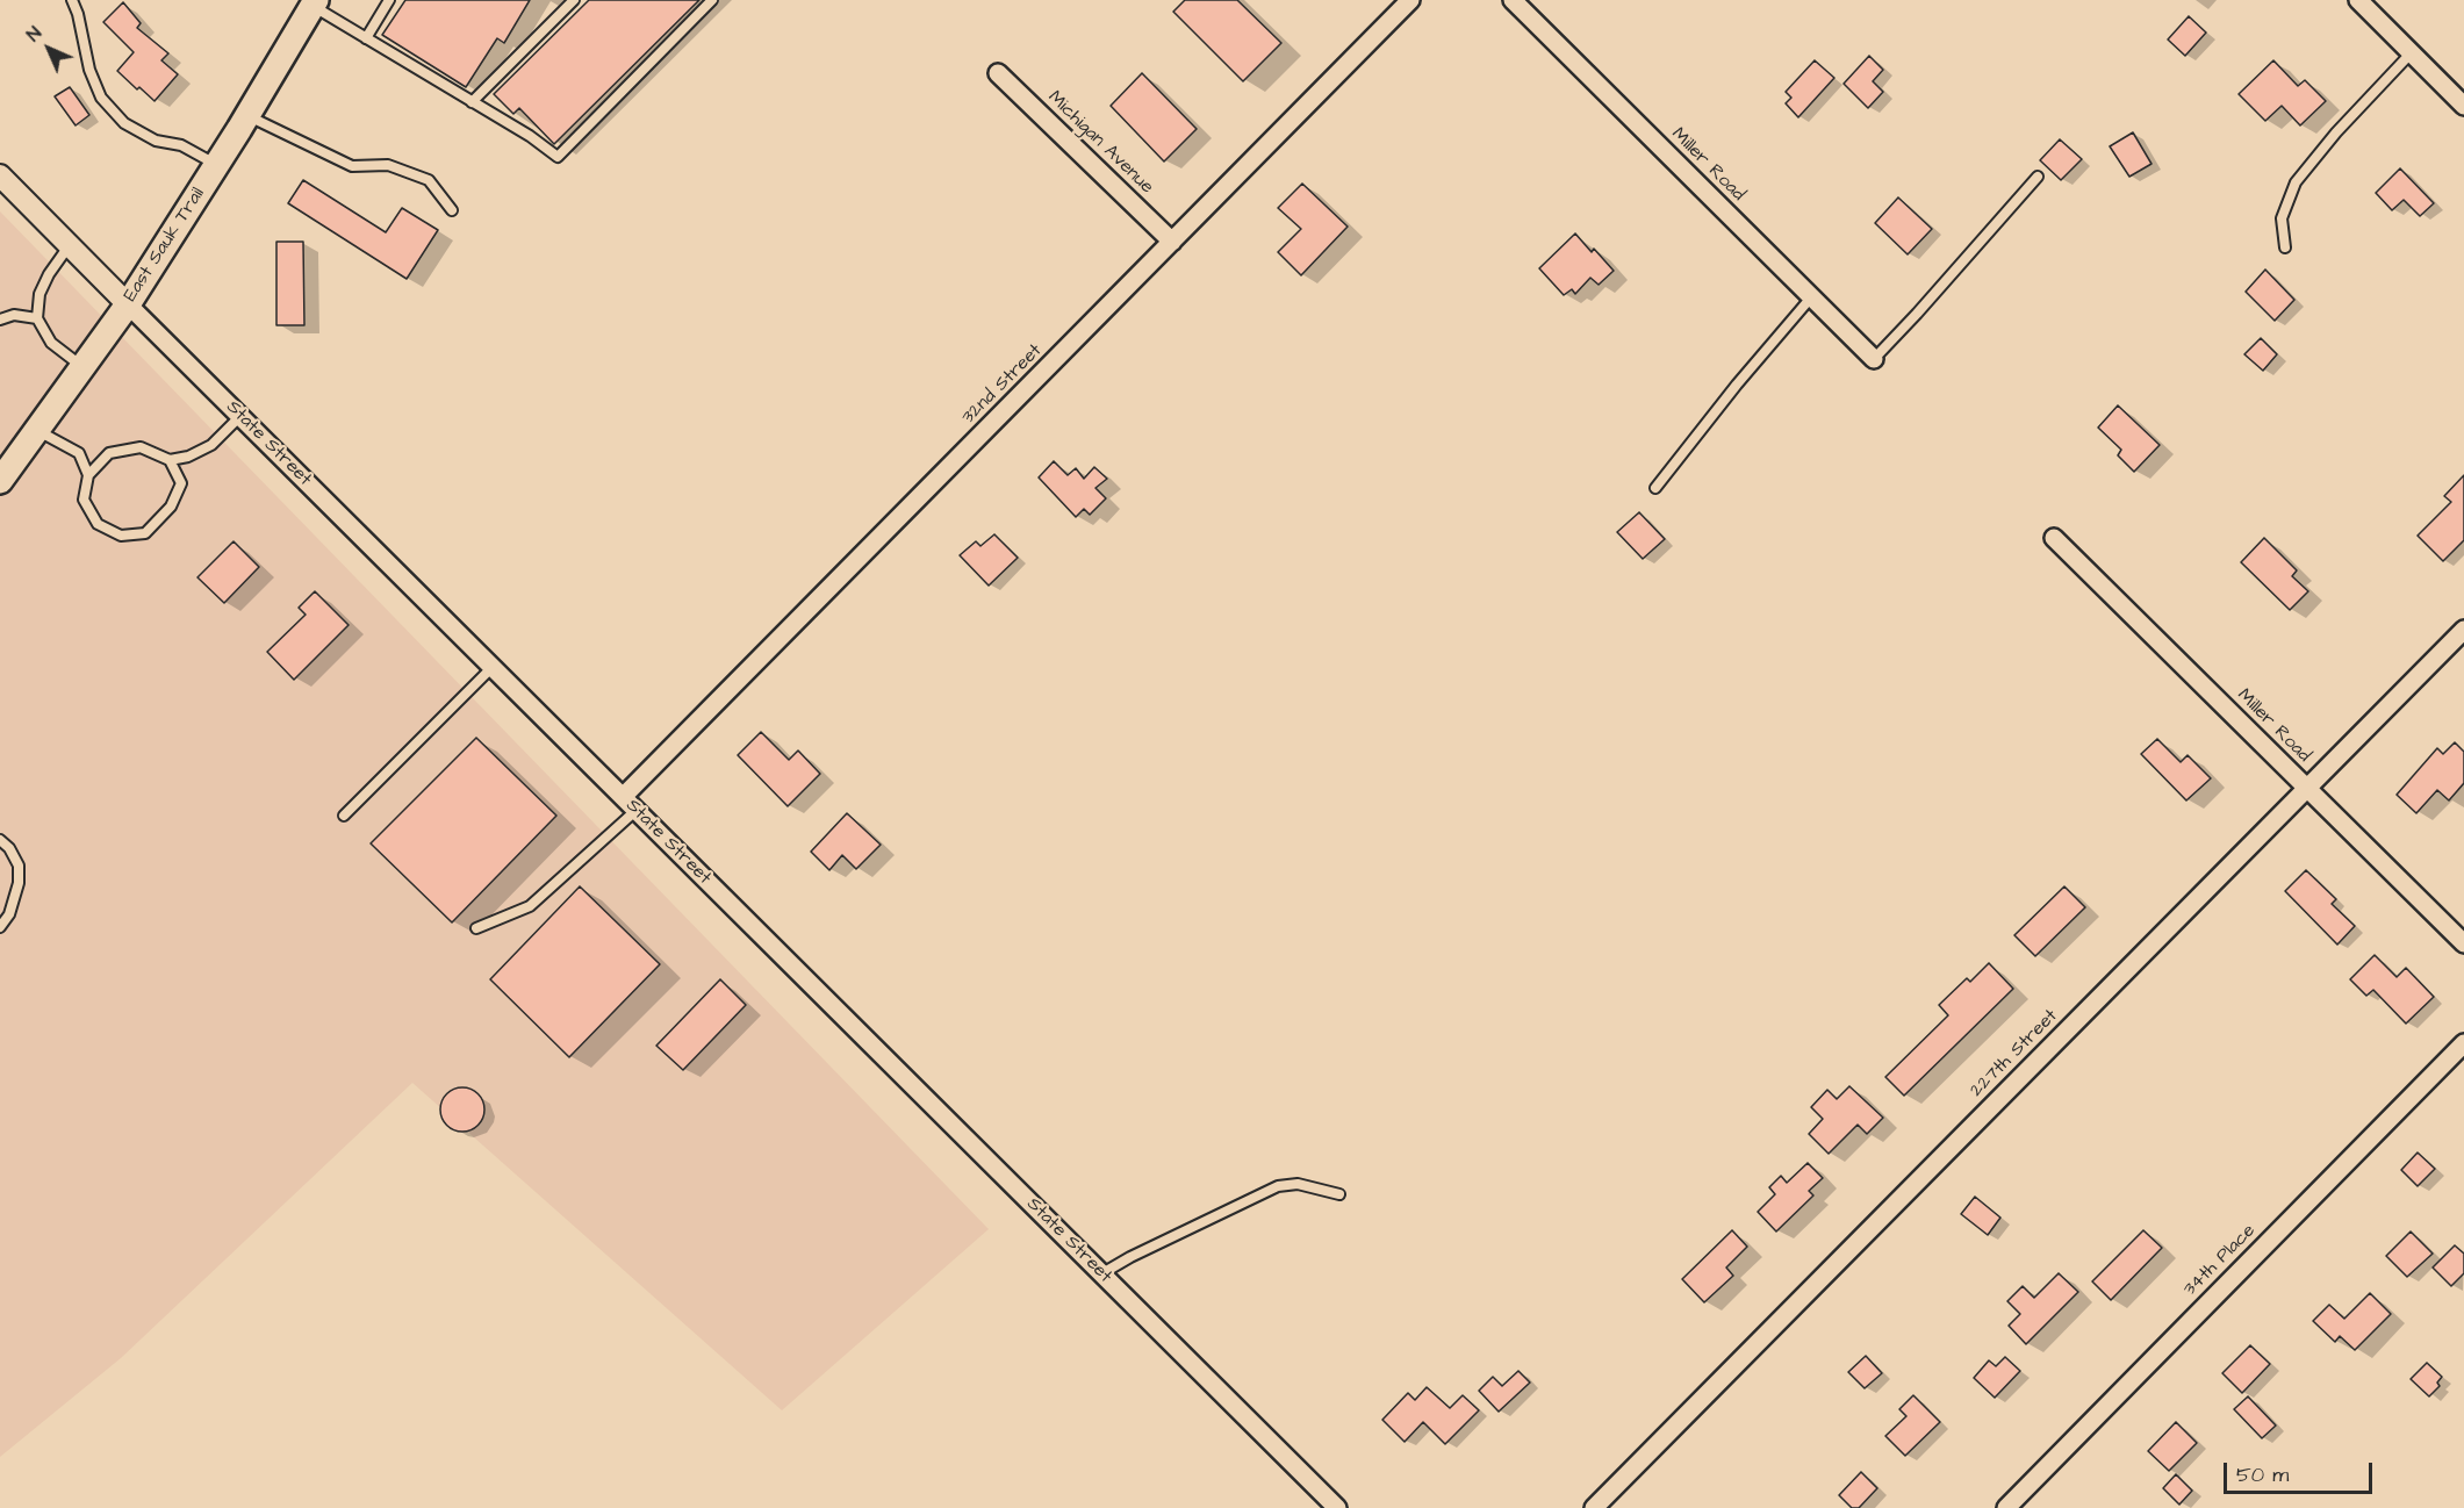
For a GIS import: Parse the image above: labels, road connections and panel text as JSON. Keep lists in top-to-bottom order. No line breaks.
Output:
{"streets":{"main road":["East Sauk Trail"],"street":["Michigan Avenue","Miller Road","32nd Street","State Street","227th Street","34th Place"]},"crossings":[["Michigan Avenue","32nd Street"],["Miller Road","227th Street"],["East Sauk Trail","State Street"],["32nd Street","State Street"]],"scale_bar":"50 m","north":"top left"}
